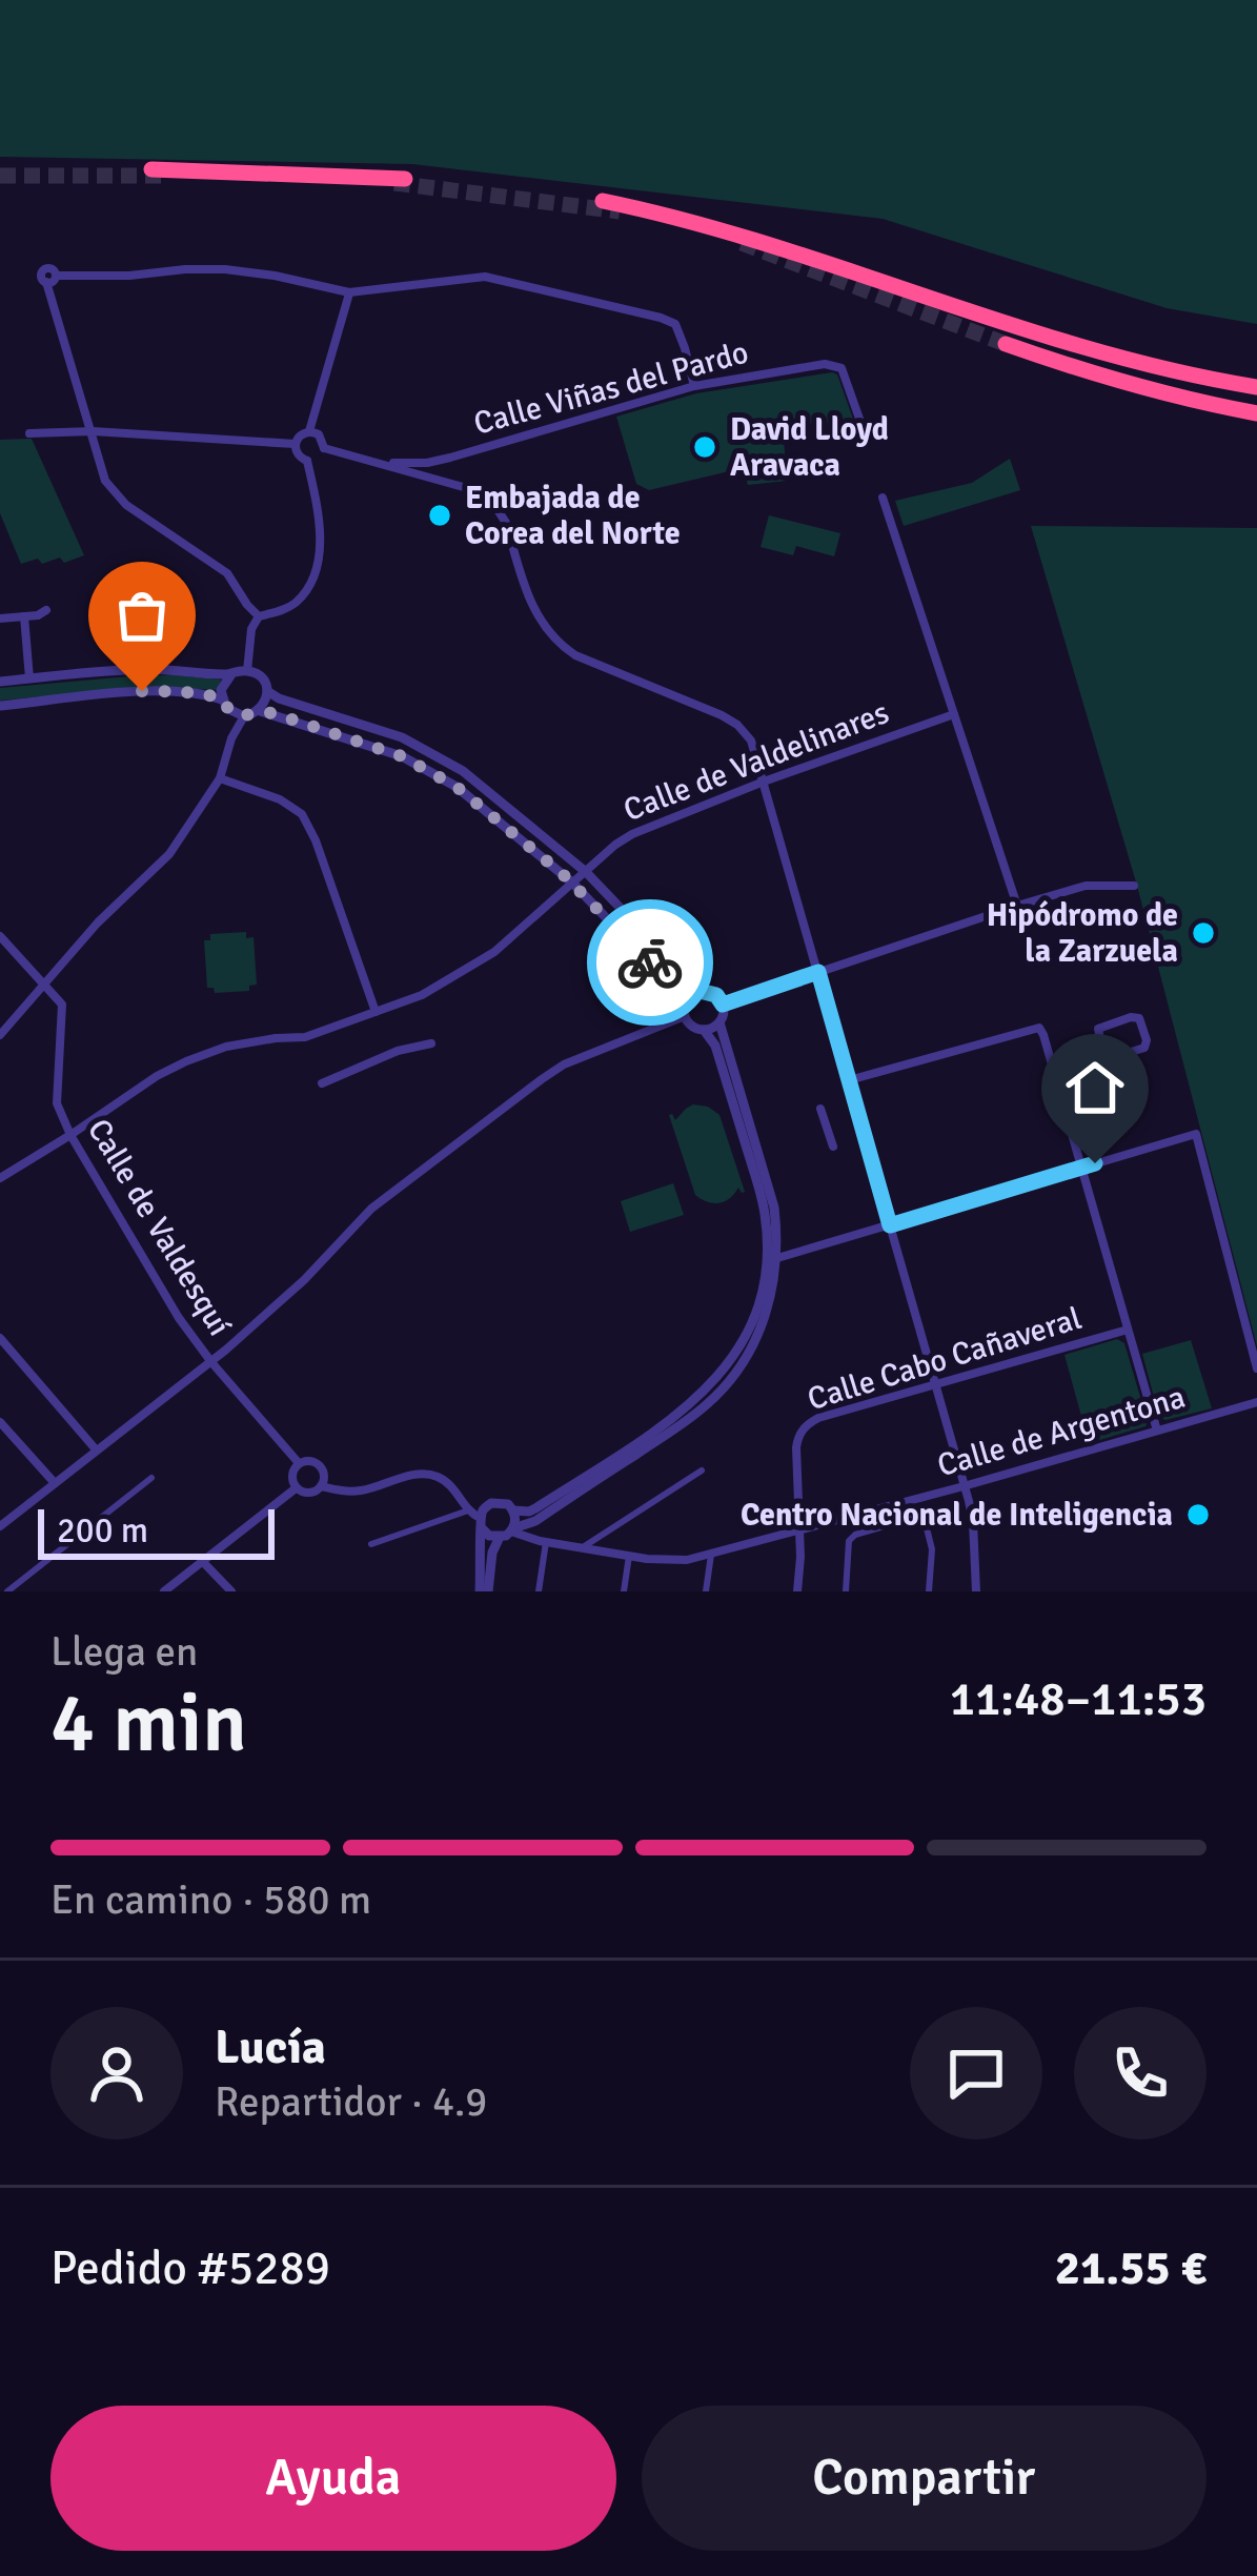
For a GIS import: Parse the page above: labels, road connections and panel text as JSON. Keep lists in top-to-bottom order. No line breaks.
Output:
{"streets":{"street":["Calle Viñas del Pardo","Calle de Valdelinares","Calle de Valdesquí","Calle Cabo Cañaveral","Calle de Argentona"]},"crossings":[["Calle de Valdelinares","Calle de Valdesquí"],["Calle Cabo Cañaveral","Calle de Argentona"]],"places":["David Lloyd Aravaca","Embajada de Corea del Norte","Hipódromo de la Zarzuela","Centro Nacional de Inteligencia"],"scale_bar":"200 m","page":{"scale":"200 m","heading":["4 min","Llega en","11:48–11:53"],"panel":["Lucía","Repartidor · 4.9","Pedido #5289","21.55 €"],"bar":"En camino · 580 m","buttons":["Ayuda","Compartir"]}}
